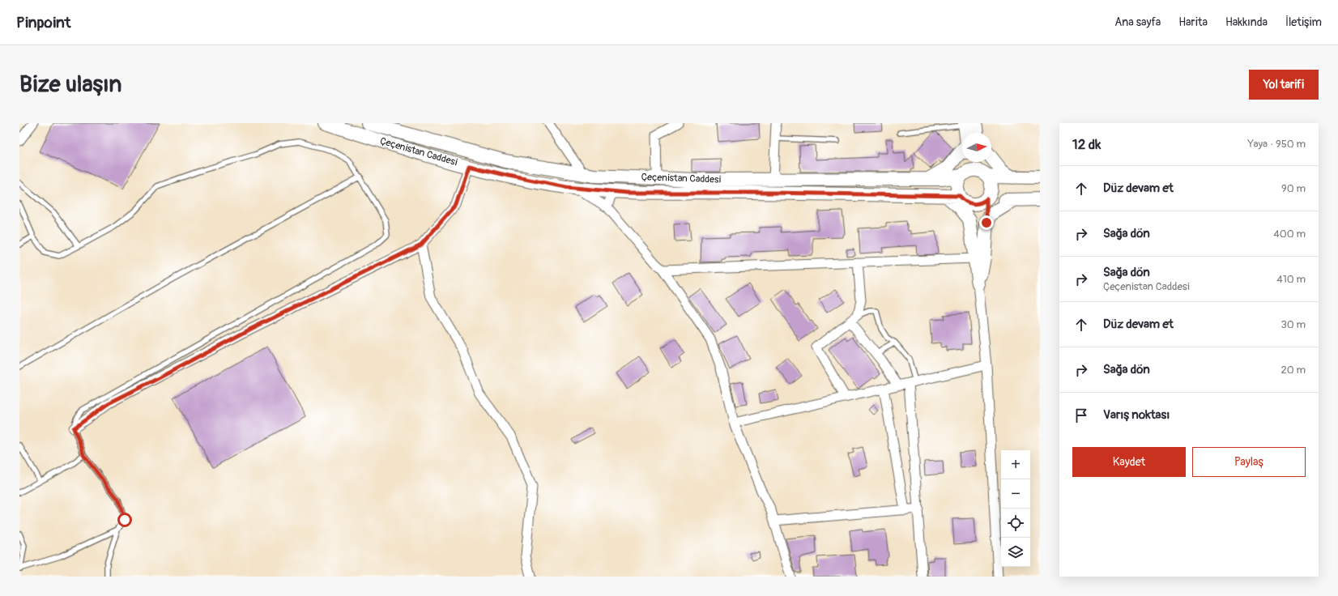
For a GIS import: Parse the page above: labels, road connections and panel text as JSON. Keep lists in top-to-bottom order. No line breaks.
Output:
{"streets":{"main road":["Çeçenistan Caddesi"]},"north":"right","page":{"header":"Pinpoint","nav":["Ana sayfa","Harita","Hakkında","İletişim"],"buttons":["Yol tarifi",["Kaydet","Paylaş"]],"title":"Bize ulaşın","heading":["12 dk","Yaya · 950 m"],"list":[["Düz devam et","90 m"],["Sağa dön","400 m"],["Sağa dön","Çeçenistan Caddesi","410 m"],["Düz devam et","30 m"],["Sağa dön","20 m"],"Varış noktası"],"map_buttons":["+","−"]}}
